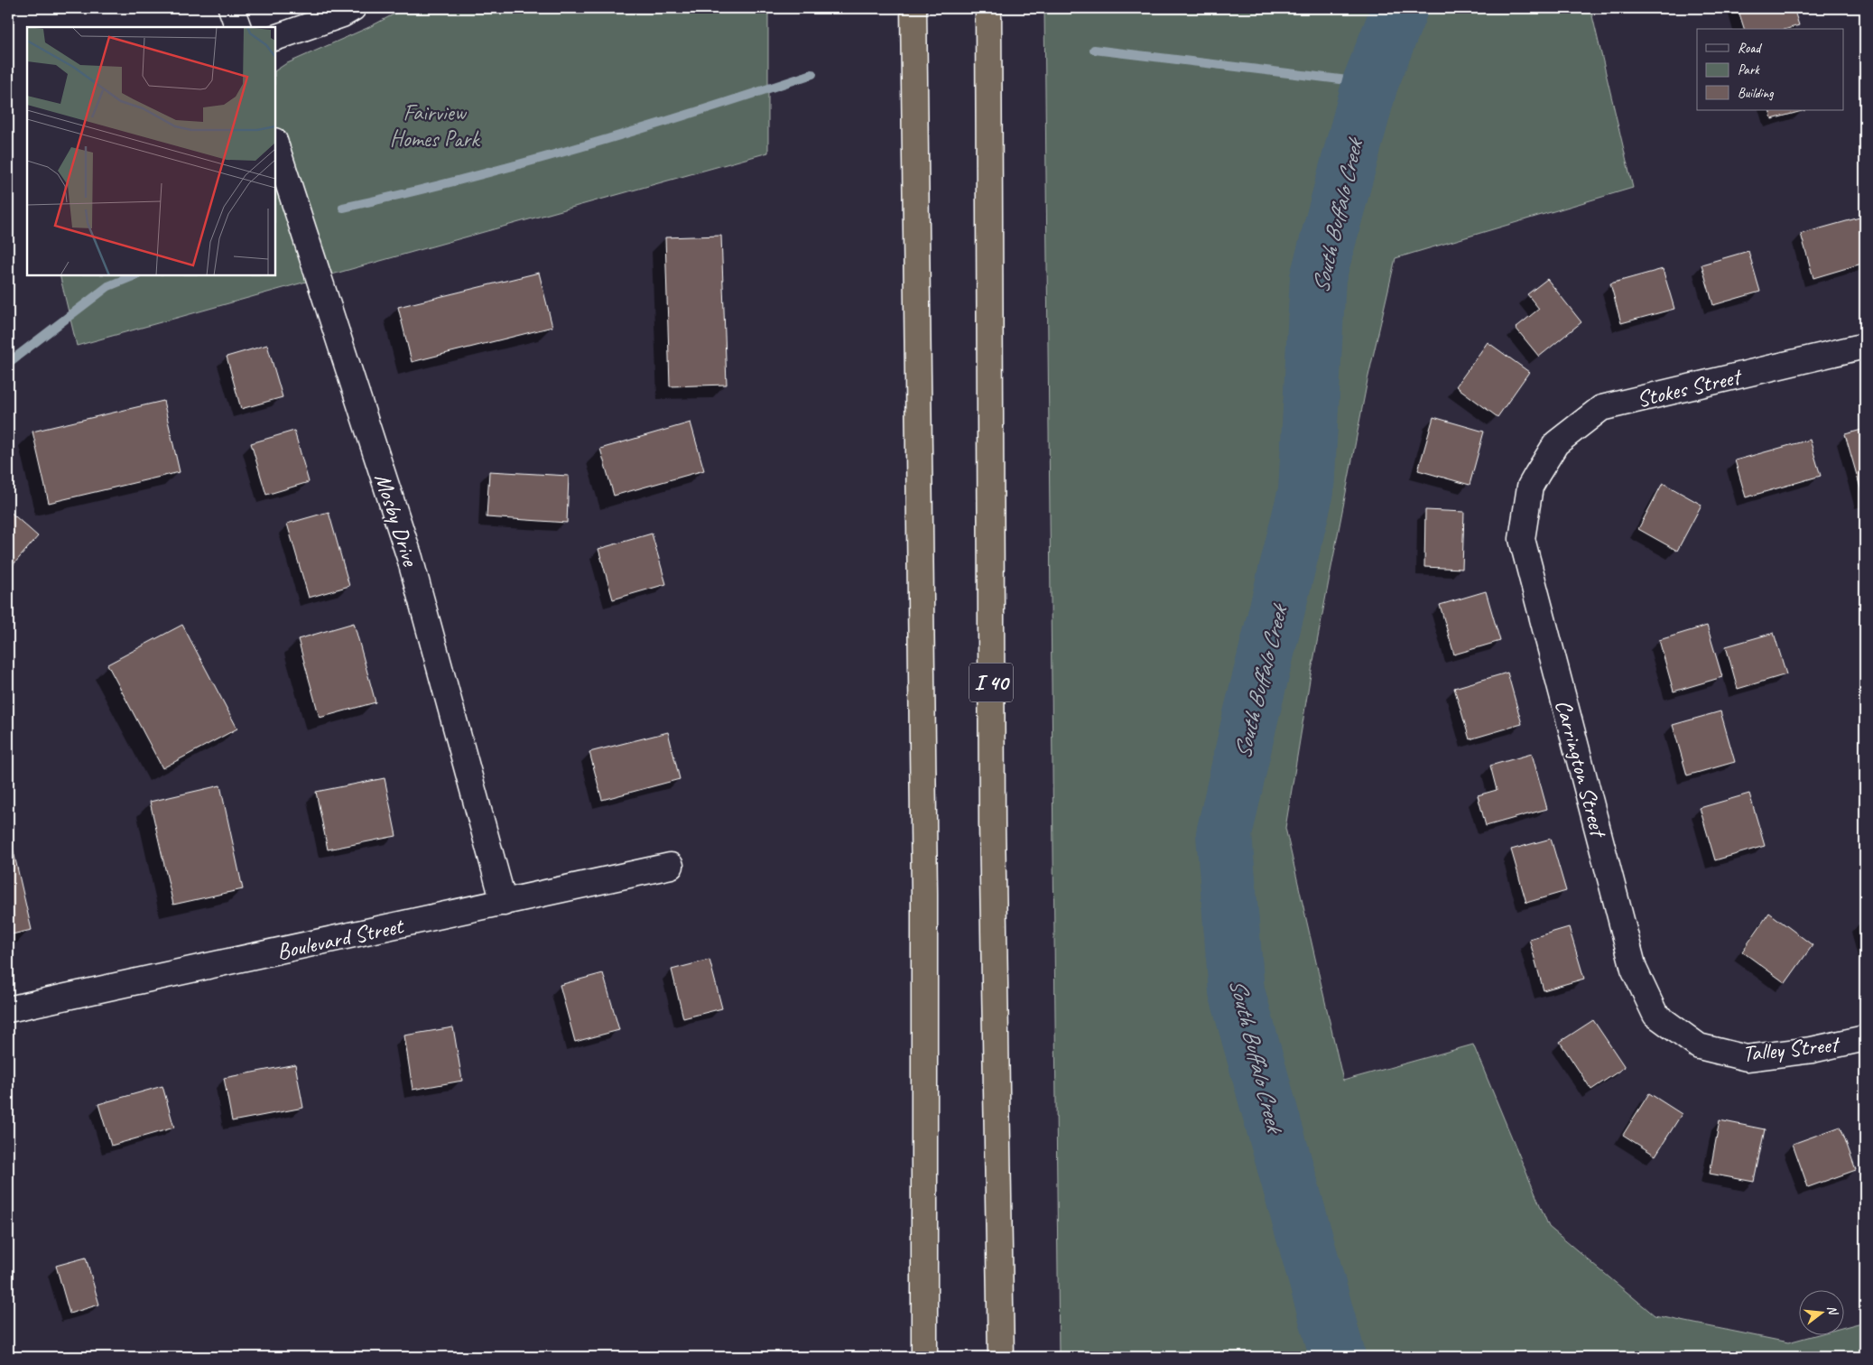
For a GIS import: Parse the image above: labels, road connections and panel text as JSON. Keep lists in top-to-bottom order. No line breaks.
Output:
{"streets":{"highway":["I 40"],"street":["Stokes Street","Mosby Drive","Carrington Street","Boulevard Street","Talley Street"]},"crossings":[["Stokes Street","Carrington Street"],["Mosby Drive","Boulevard Street"],["Carrington Street","Talley Street"]],"water":["South Buffalo Creek"],"parks":["Fairview Homes Park"],"legend":["Road","Park","Building"],"north":"right"}
